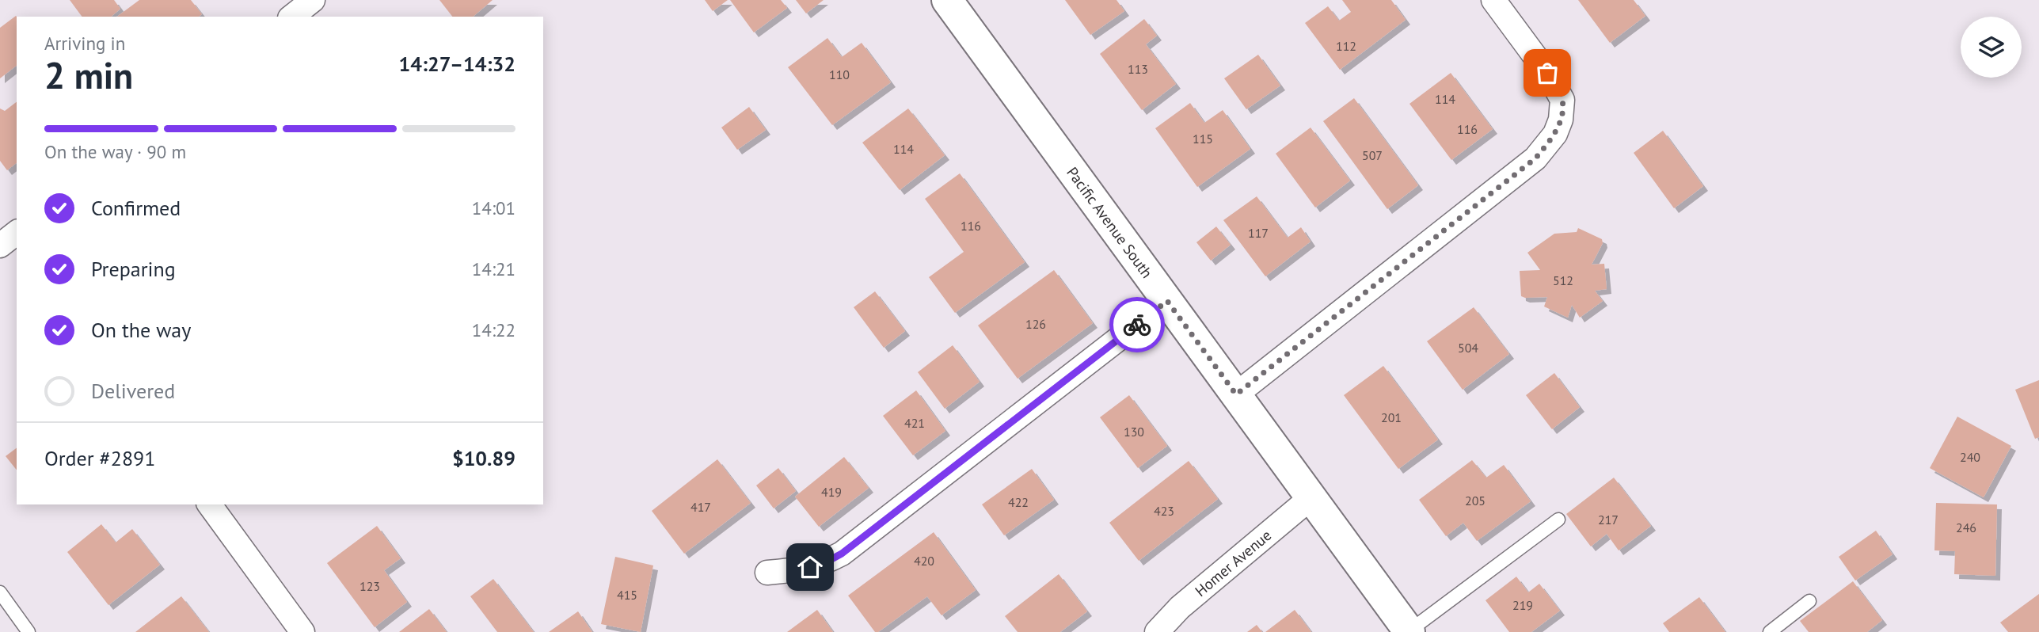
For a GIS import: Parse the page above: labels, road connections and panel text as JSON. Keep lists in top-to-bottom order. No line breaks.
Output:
{"streets":{"street":["Pacific Avenue South","Homer Avenue"]},"crossings":[["Pacific Avenue South","Homer Avenue"]],"house_numbers":["112","113","110","114","116","115","114","507","116","117","512","126","504","201","421","130","240","419","205","422","417","423","217","246","420","123","415","219"],"page":{"heading":["2 min","Arriving in","14:27–14:32"],"panel":["Order #2891","$10.89"],"bar":"On the way · 90 m","list":[["Confirmed","14:01"],["Preparing","14:21"],["On the way","14:22"],"Delivered"]}}
